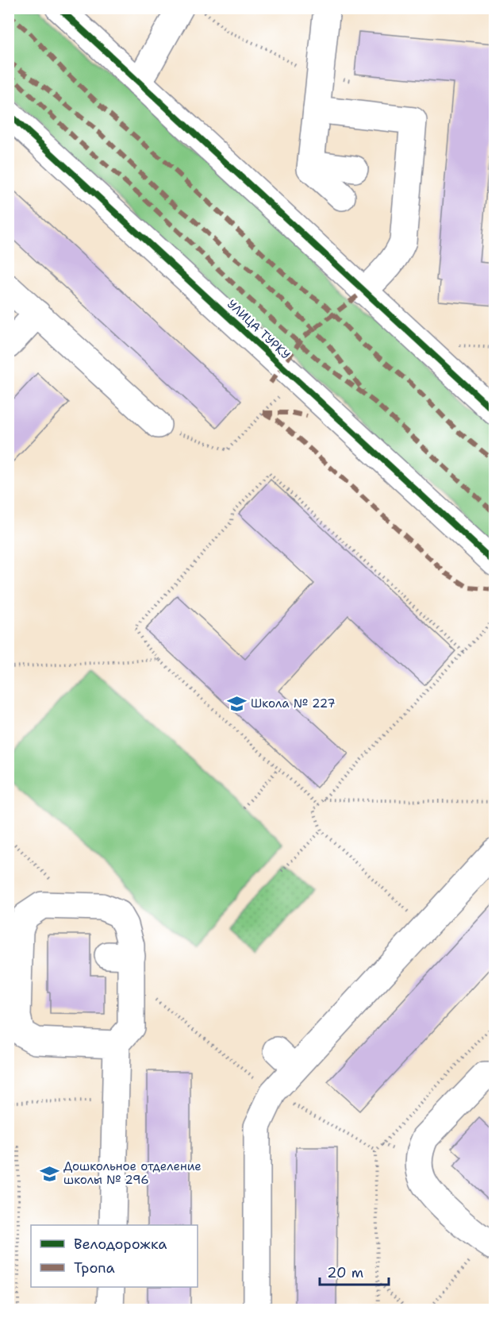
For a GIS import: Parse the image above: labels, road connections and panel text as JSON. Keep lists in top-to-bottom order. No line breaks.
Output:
{"streets":{"street":["УЛИЦА ТУРКУ"]},"places":{"school or university":["Школа № 227","Дошкольное отделение школы № 296"]},"legend":["Велодорожка","Тропа"],"scale_bar":"20 m"}
